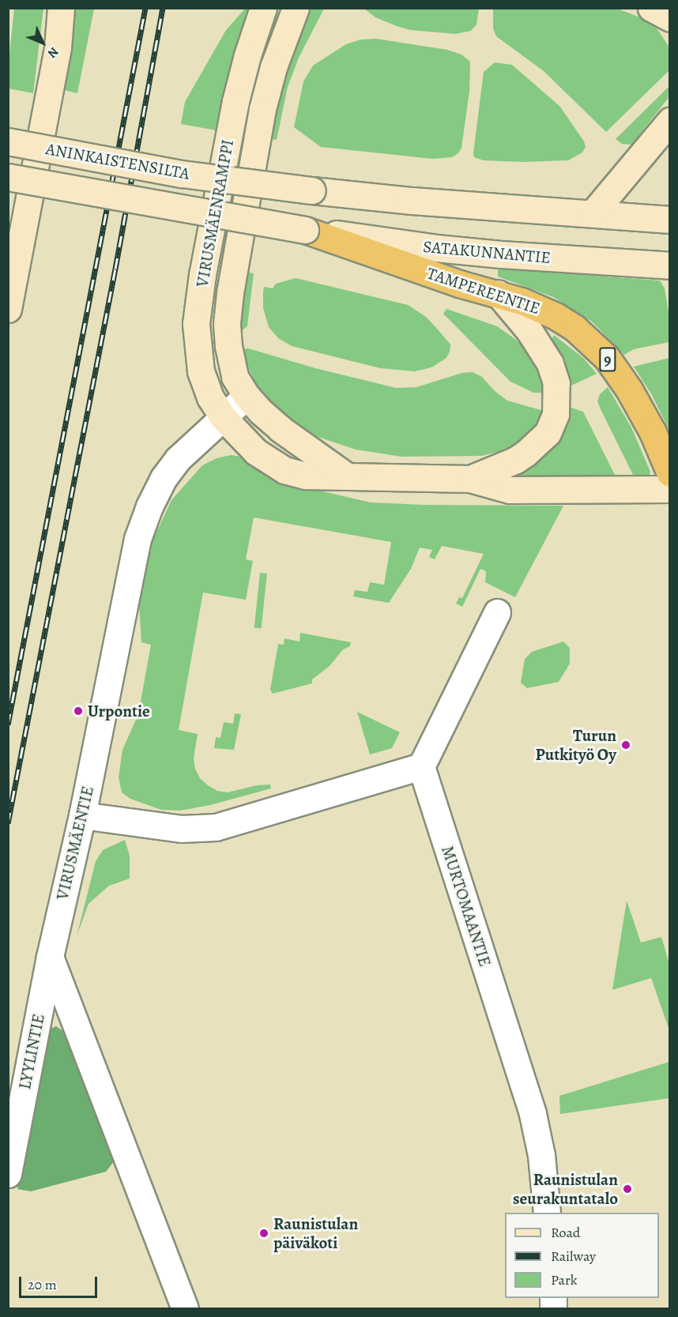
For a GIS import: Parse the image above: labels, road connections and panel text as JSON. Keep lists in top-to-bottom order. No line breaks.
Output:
{"streets":{"highway":["TAMPEREENTIE","9"],"main road":["ANINKAISTENSILTA","VIRUSMÄENRAMPPI","SATAKUNNANTIE"],"street":["VIRUSMÄENTIE","MURTOMAANTIE","LYYLINTIE"]},"crossings":[["ANINKAISTENSILTA","SATAKUNNANTIE"],["ANINKAISTENSILTA","TAMPEREENTIE"],["VIRUSMÄENRAMPPI","VIRUSMÄENTIE"],["SATAKUNNANTIE","TAMPEREENTIE"],["VIRUSMÄENTIE","LYYLINTIE"]],"places":["Urpontie","Turun Putkityö Oy","Raunistulan seurakuntatalo","Raunistulan päiväkoti"],"legend":["Road","Railway","Park"],"scale_bar":"20 m","north":"bottom right"}
